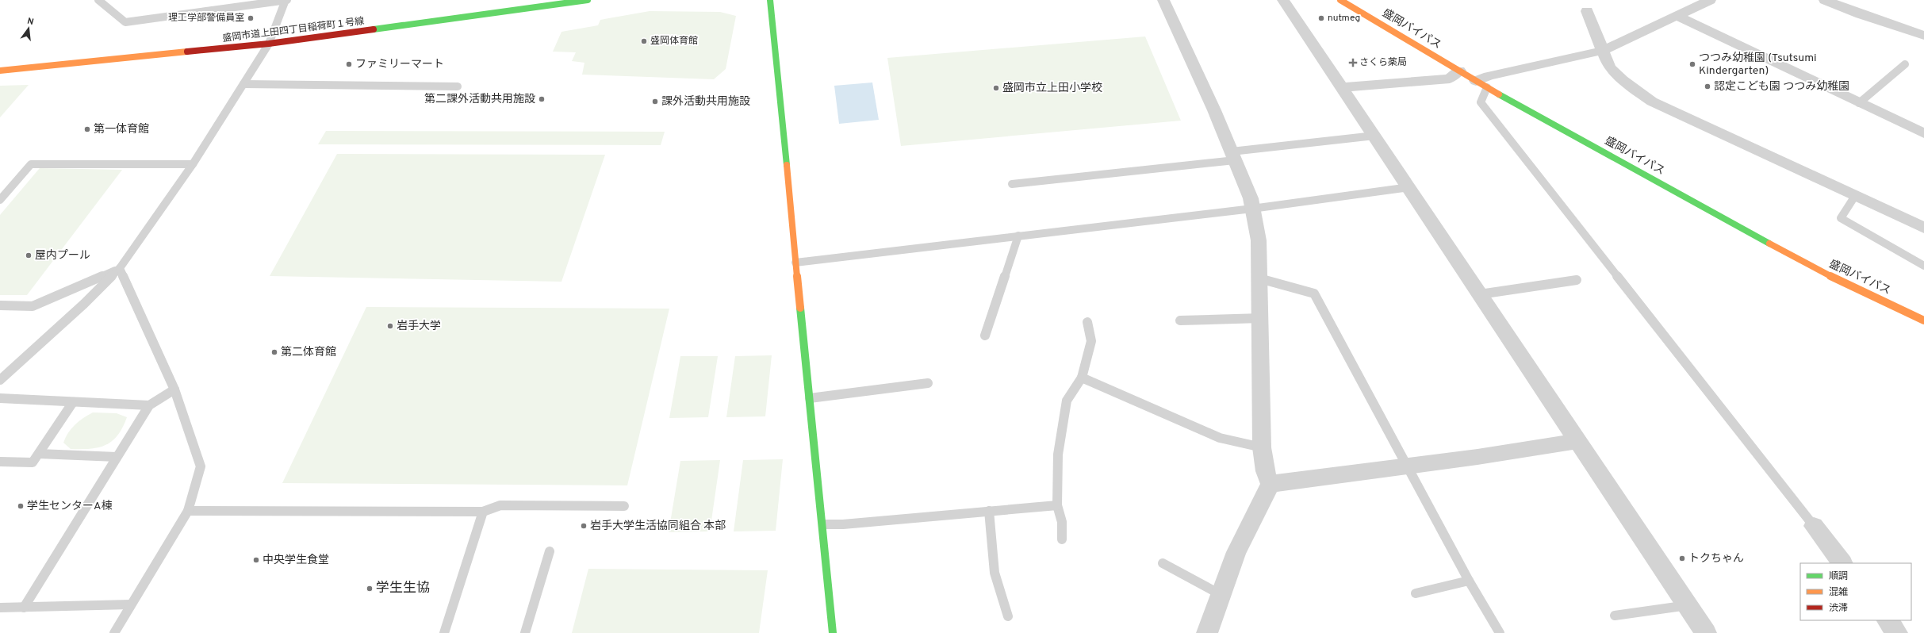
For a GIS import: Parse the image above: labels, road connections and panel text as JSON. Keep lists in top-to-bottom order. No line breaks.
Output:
{"streets":{"main road":["盛岡バイパス","盛岡市道上田四丁目稲荷町１号線"]},"places":{"other":["理工学部警備員室","nutmeg","盛岡体育館","ファミリーマート","つつみ幼稚園 (Tsutsumi Kindergarten)","認定こども園 つつみ幼稚園","盛岡市立上田小学校","第二課外活動共用施設","課外活動共用施設","第一体育館","屋内プール","岩手大学","第二体育館","学生センターA棟","岩手大学生活協同組合 本部","トクちゃん","中央学生食堂","学生生協"],"health":["さくら薬局"]},"legend":["順調","混雑","渋滞"],"north":"top"}
